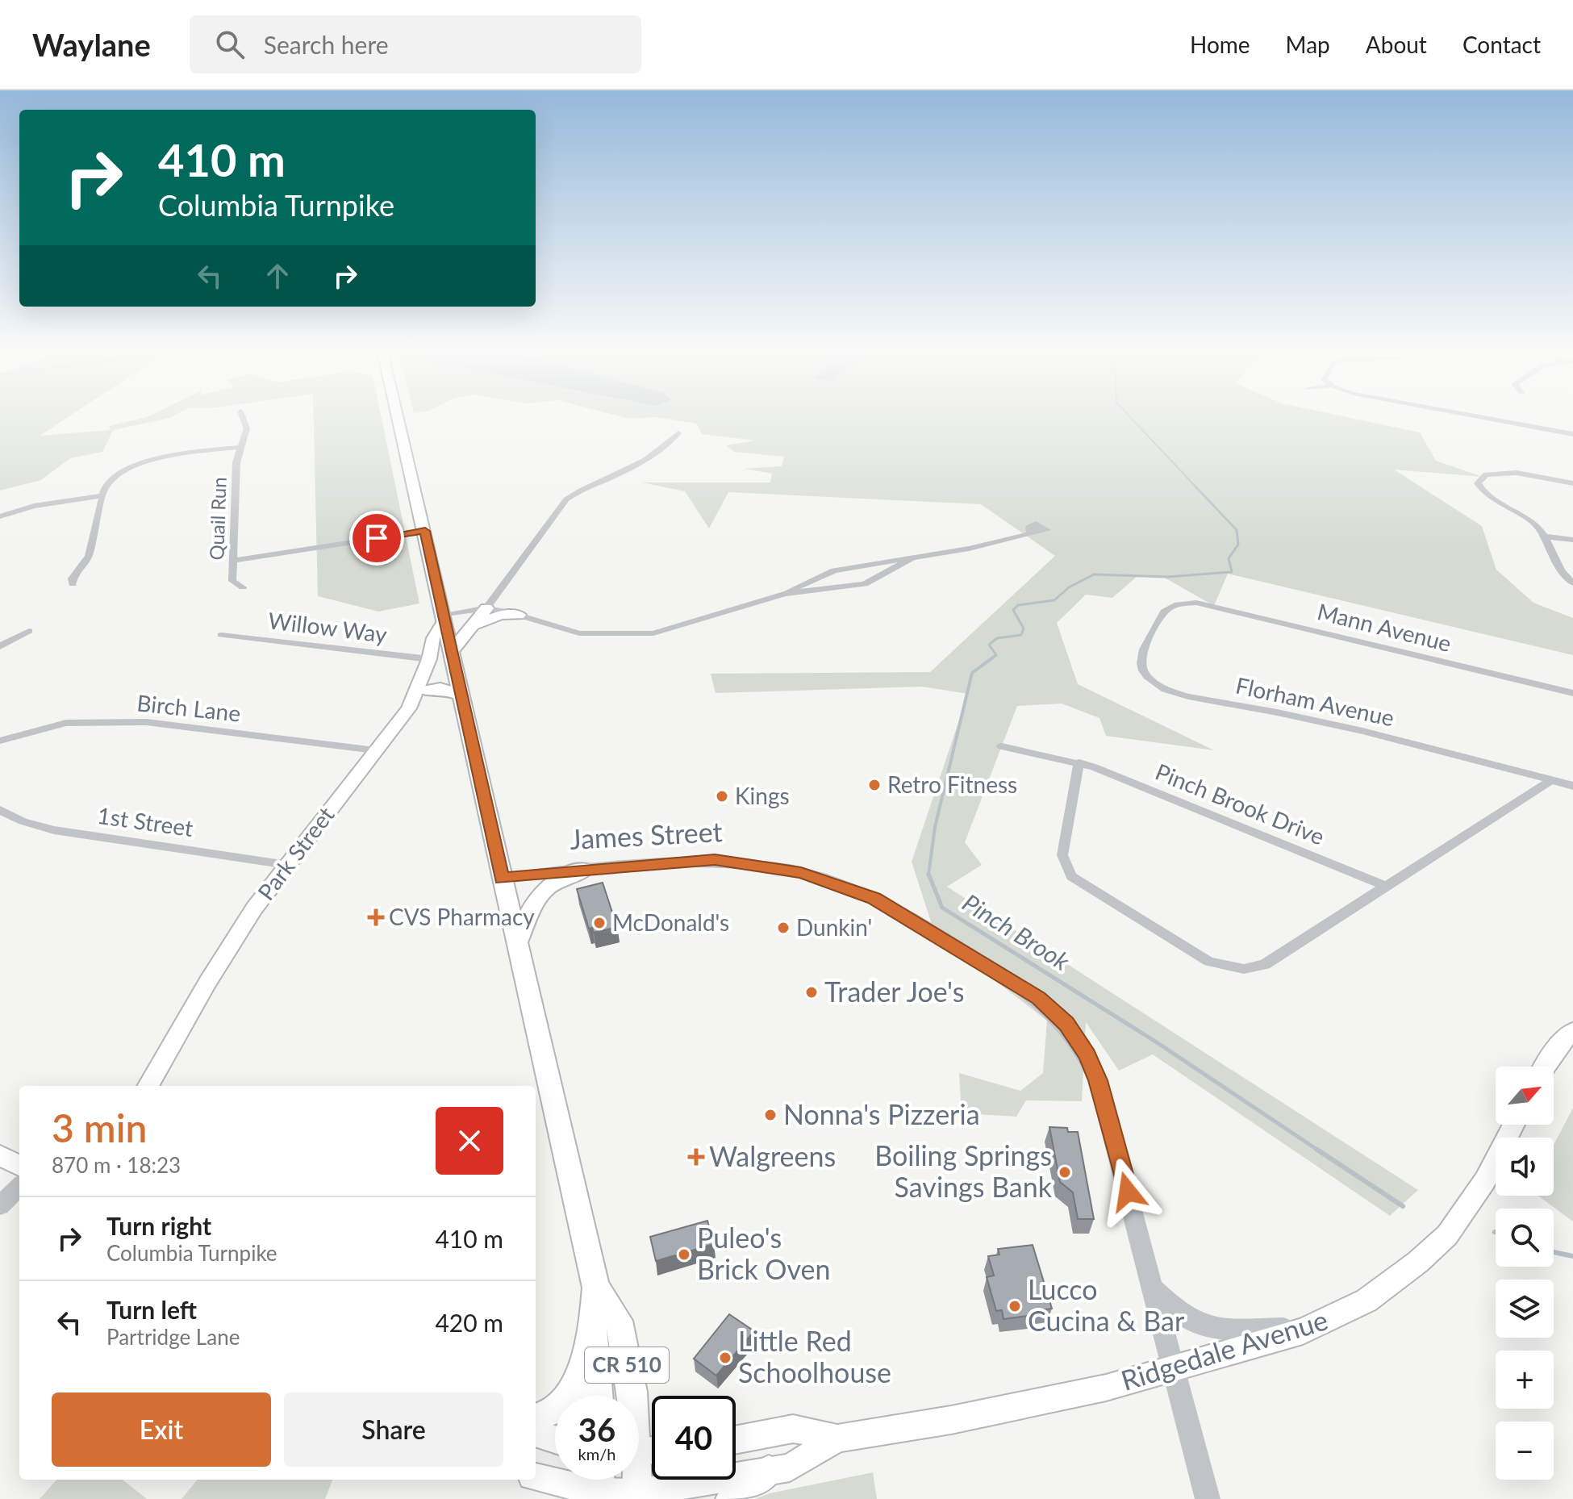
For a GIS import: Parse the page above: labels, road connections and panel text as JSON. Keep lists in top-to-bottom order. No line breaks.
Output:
{"streets":{"main road":["Park Street","Ridgedale Avenue","CR 510"],"street":["Quail Run","Willow Way","Mann Avenue","Florham Avenue","Birch Lane","Pinch Brook Drive","1st Street","James Street"]},"crossings":[["Mann Avenue","Florham Avenue"],["Birch Lane","Park Street"],["1st Street","Park Street"],["James Street","Ridgedale Avenue"],["James Street","CR 510"],["Ridgedale Avenue","CR 510"]],"water":["Pinch Brook"],"places":{"other":["Retro Fitness","Kings","McDonald's","Dunkin'","Trader Joe's","Nonna's Pizzeria","Boiling Springs Savings Bank","Puleo's Brick Oven","Lucco Cucina & Bar","Little Red Schoolhouse"],"health":["CVS Pharmacy","Walgreens"]},"north":"top right","page":{"header":"Waylane","search":"Search here","nav":["Home","Map","About","Contact"],"turn":["410 m","Columbia Turnpike"],"map_buttons":["+","−"],"heading":["3 min","870 m · 18:23"],"list":[{"name":"Turn right","note":"Columbia Turnpike","value":"410 m"},{"name":"Turn left","note":"Partridge Lane","value":"420 m"}],"buttons":["Exit","Share"],"speed":"36 km/h","limit":"40"}}
